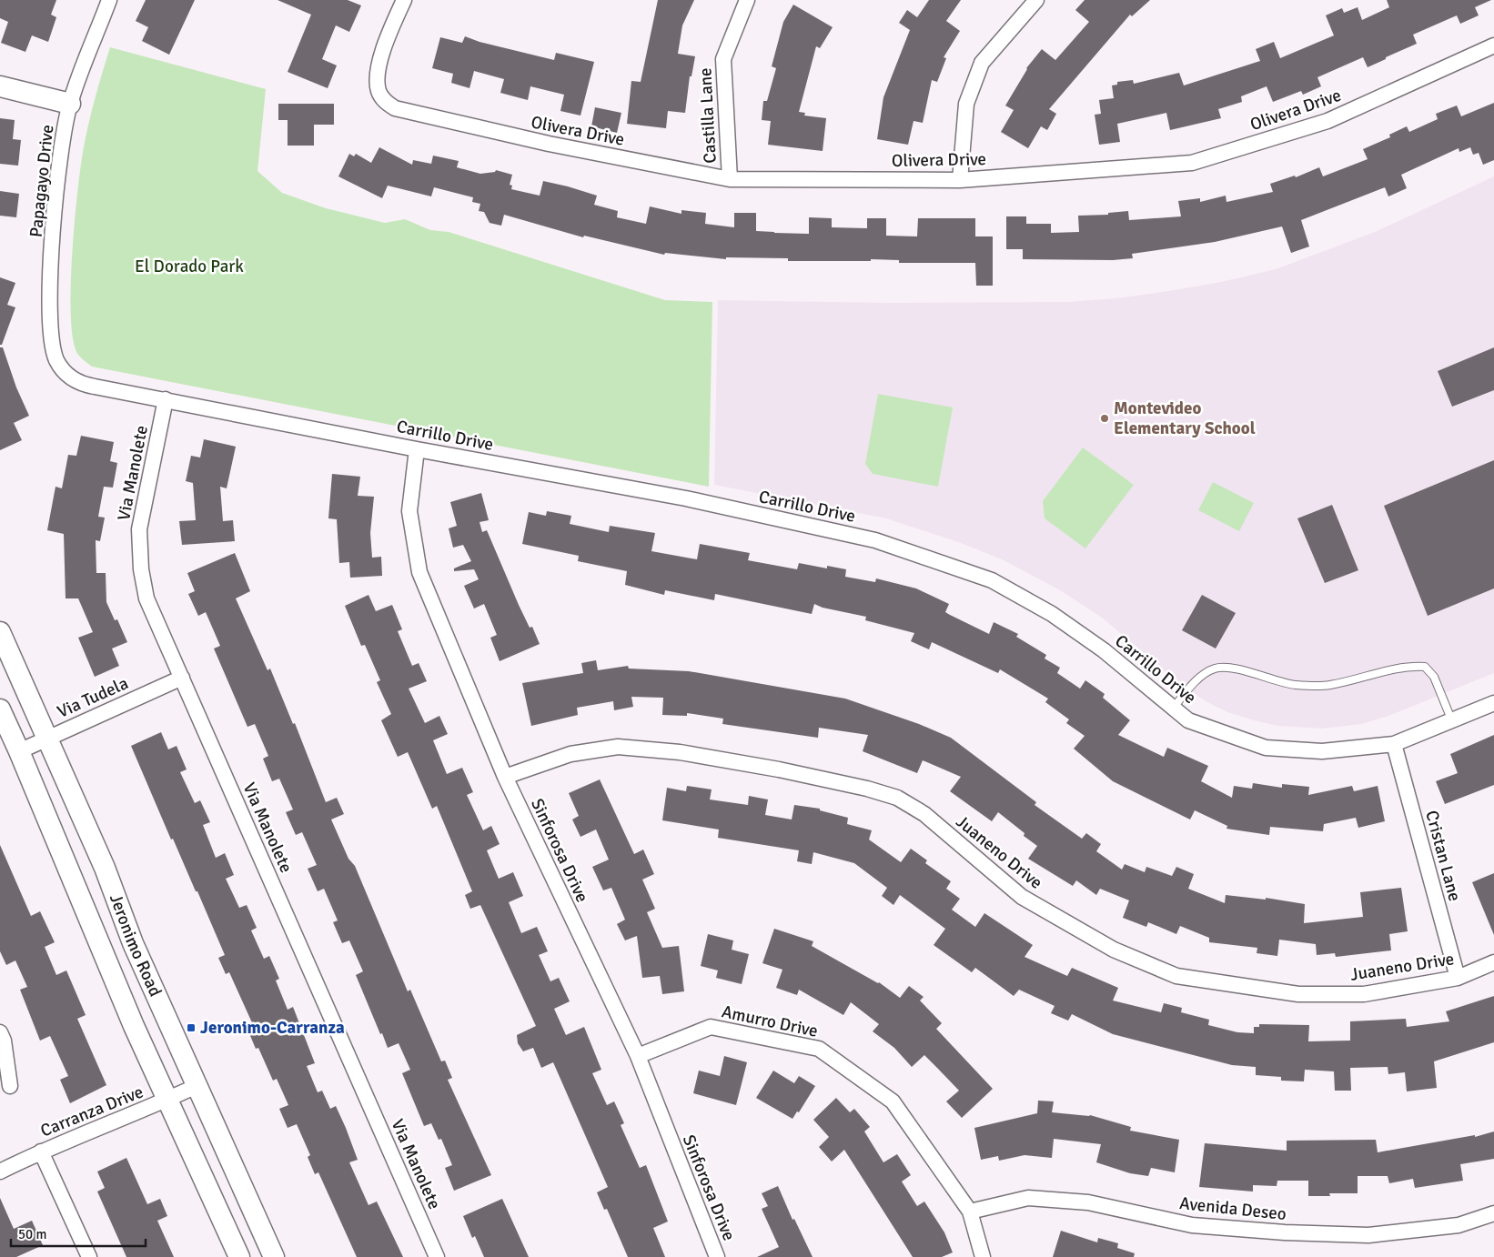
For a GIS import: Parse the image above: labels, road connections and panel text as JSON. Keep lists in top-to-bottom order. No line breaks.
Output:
{"streets":{"main road":["Jeronimo Road"],"street":["Olivera Drive","Castilla Lane","Papagayo Drive","Carrillo Drive","Via Manolete","Via Tudela","Sinforosa Drive","Juaneno Drive","Cristan Lane","Amurro Drive","Carranza Drive","Avenida Deseo"]},"crossings":[["Olivera Drive","Castilla Lane"],["Papagayo Drive","Carrillo Drive"],["Carrillo Drive","Via Manolete"],["Carrillo Drive","Sinforosa Drive"],["Carrillo Drive","Cristan Lane"],["Via Manolete","Via Tudela"],["Via Tudela","Jeronimo Road"],["Sinforosa Drive","Juaneno Drive"],["Sinforosa Drive","Amurro Drive"],["Juaneno Drive","Cristan Lane"],["Jeronimo Road","Carranza Drive"],["Amurro Drive","Avenida Deseo"]],"parks":["El Dorado Park"],"places":{"other":["Montevideo Elementary School"],"transit":["Jeronimo-Carranza"]},"scale_bar":"50 m"}
